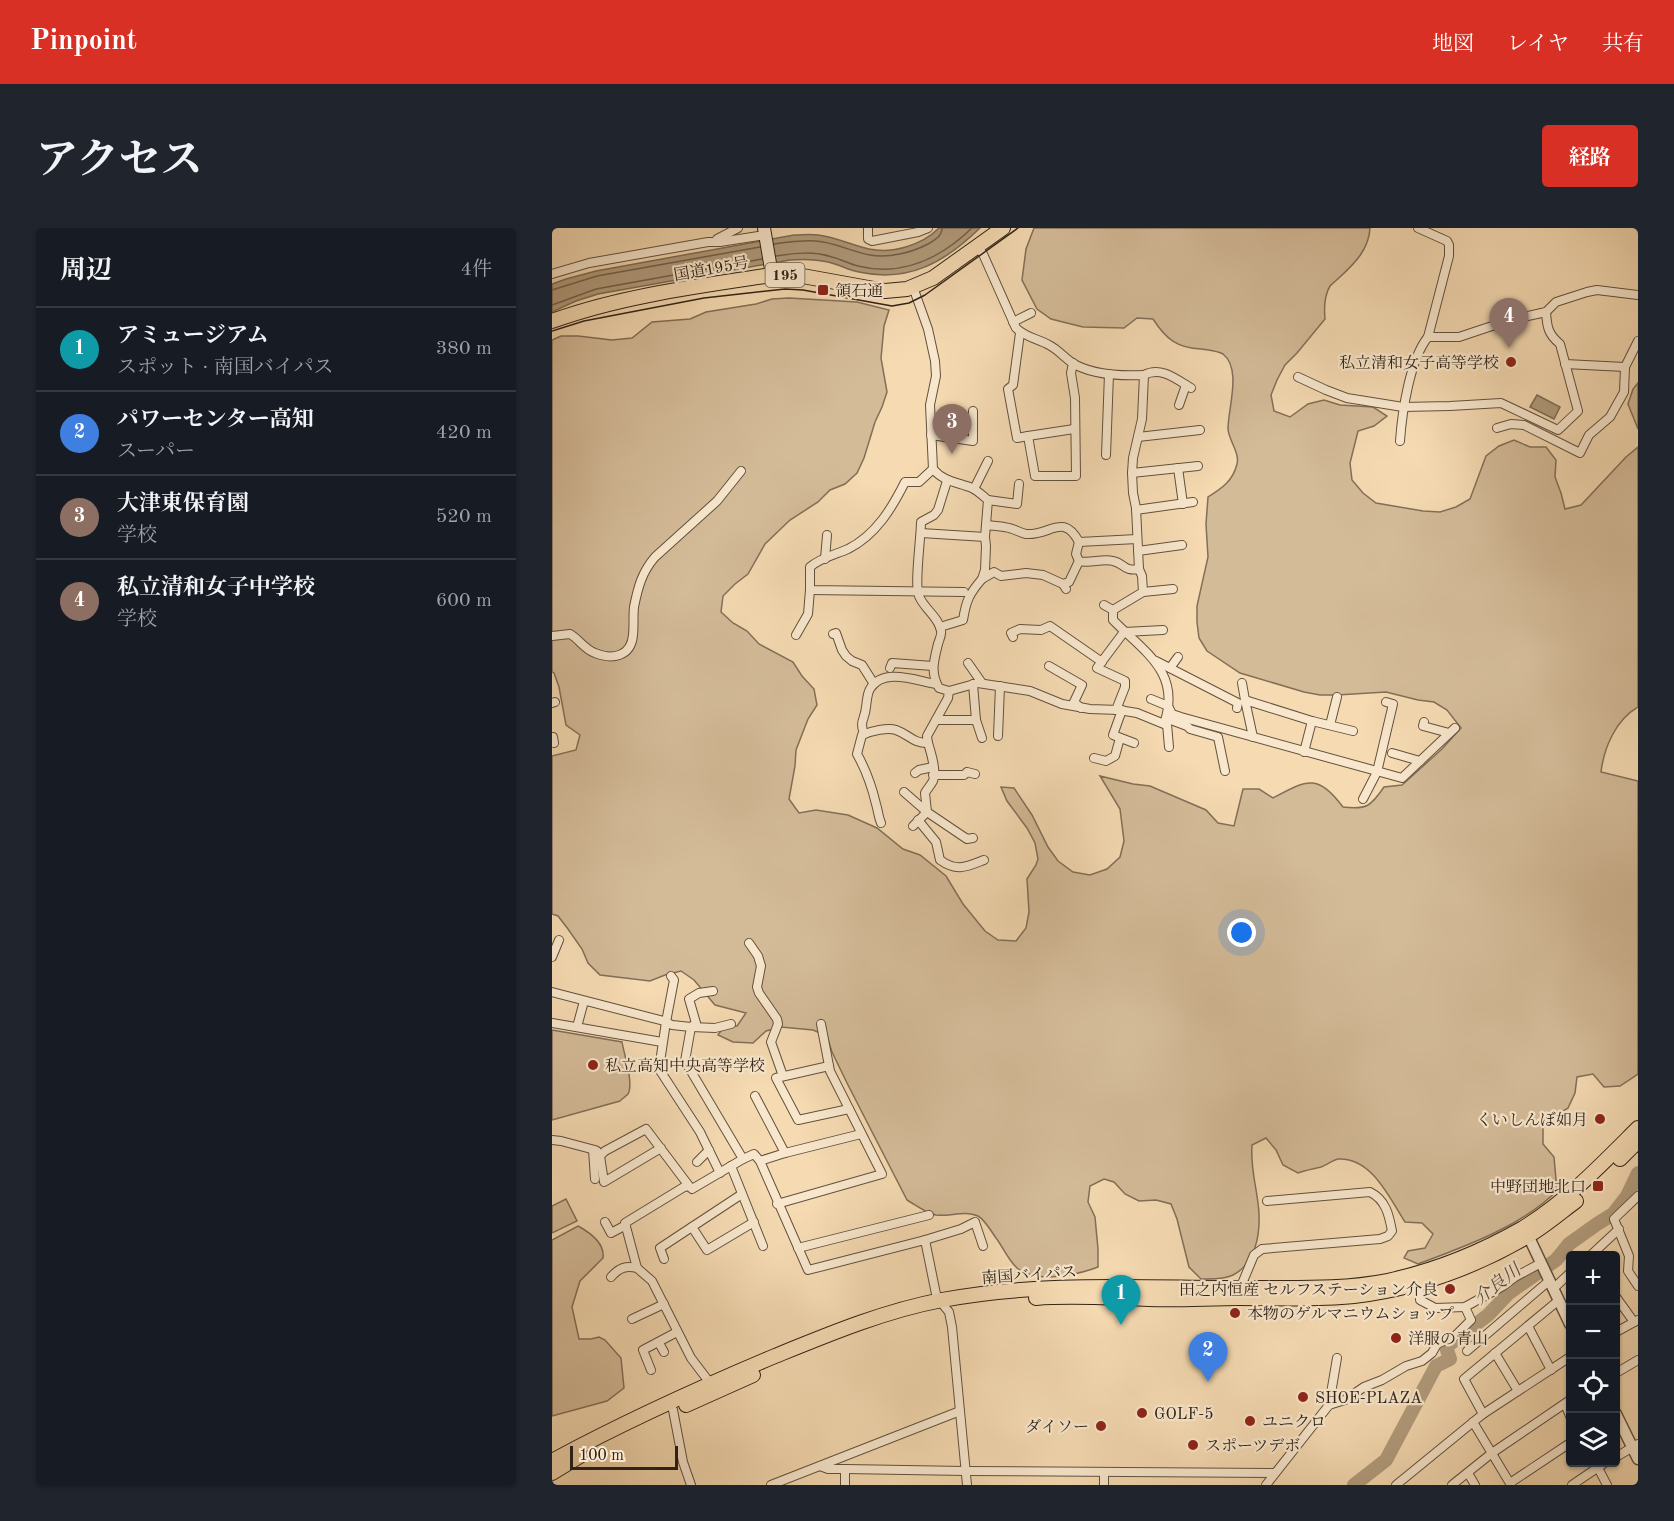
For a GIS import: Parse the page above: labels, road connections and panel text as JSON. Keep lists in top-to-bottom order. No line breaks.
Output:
{"streets":{"highway":["国道195号","195","南国バイパス"]},"water":["介良川"],"places":{"transit":["領石通","中野団地北口"],"other":["私立清和女子高等学校","私立高知中央高等学校","くいしんぼ如月","田之内恒産 セルフステーション介良","本物のゲルマニウムショップ","洋服の青山","SHOE-PLAZA","GOLF-5","ユニクロ","ダイソー","スポーツデボ"]},"scale_bar":"100 m","page":{"header":"Pinpoint","nav":["地図","レイヤ","共有"],"title":"アクセス","buttons":"経路","heading":["周辺","4件"],"pins":["4","3","1","2"],"list":[{"mark":"1","name":"アミュージアム","note":"スポット · 南国バイパス","value":"380 m"},{"mark":"2","name":"パワーセンター高知","note":"スーパー","value":"420 m"},{"mark":"3","name":"大津東保育園","note":"学校","value":"520 m"},{"mark":"4","name":"私立清和女子中学校","note":"学校","value":"600 m"}],"map_buttons":["+","−"],"scale":"100 m"}}
